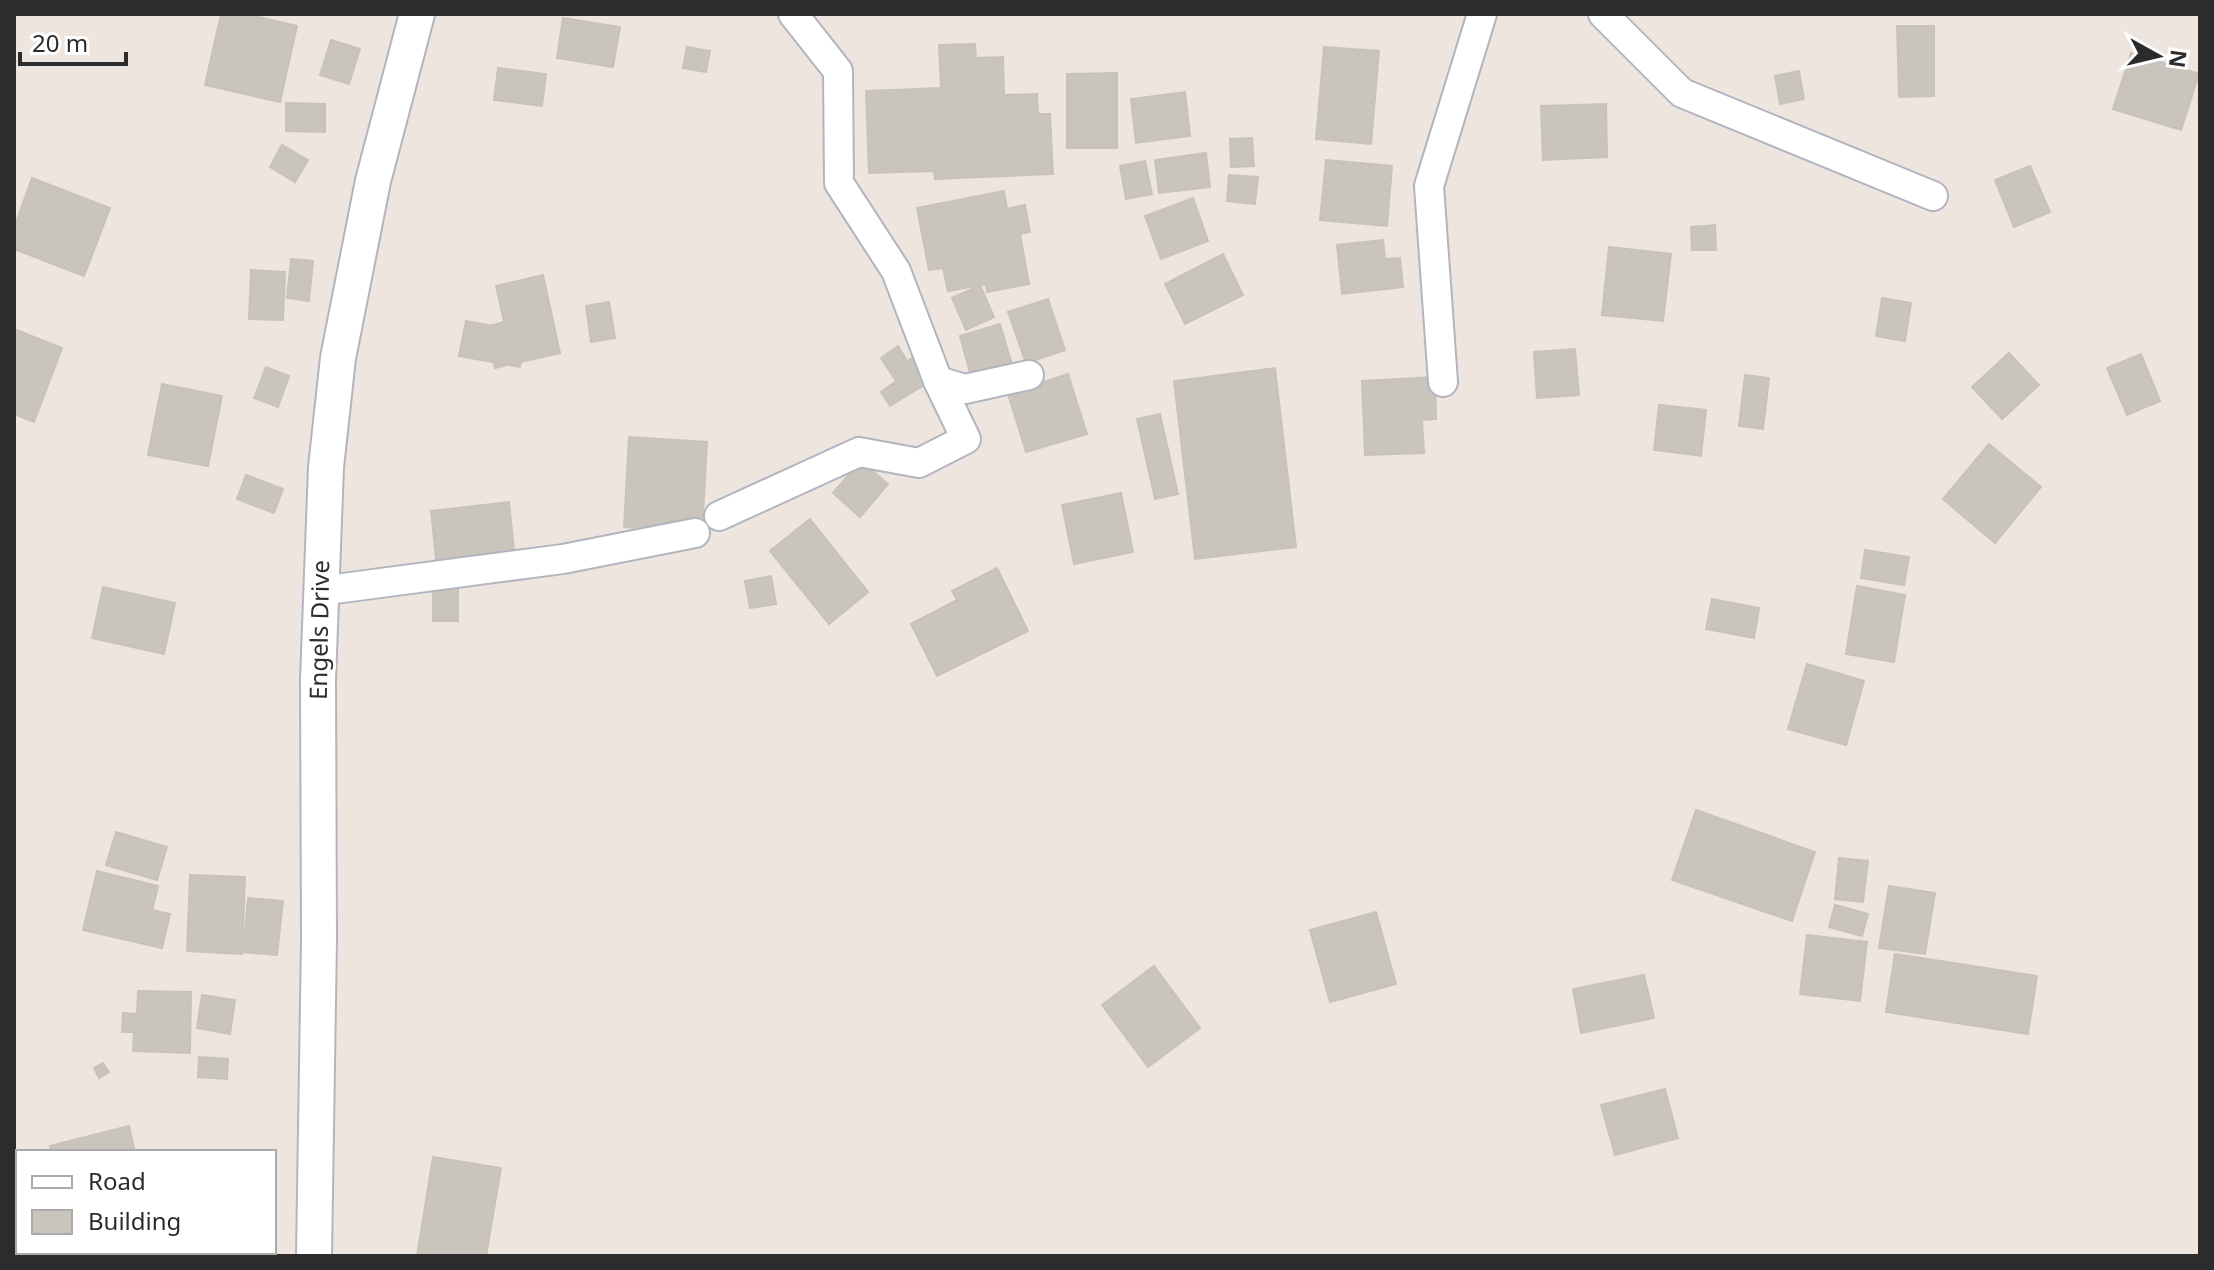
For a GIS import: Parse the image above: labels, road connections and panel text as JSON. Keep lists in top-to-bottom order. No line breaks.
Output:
{"streets":{"street":["Engels Drive"]},"legend":["Road","Building"],"scale_bar":"20 m","north":"right"}
